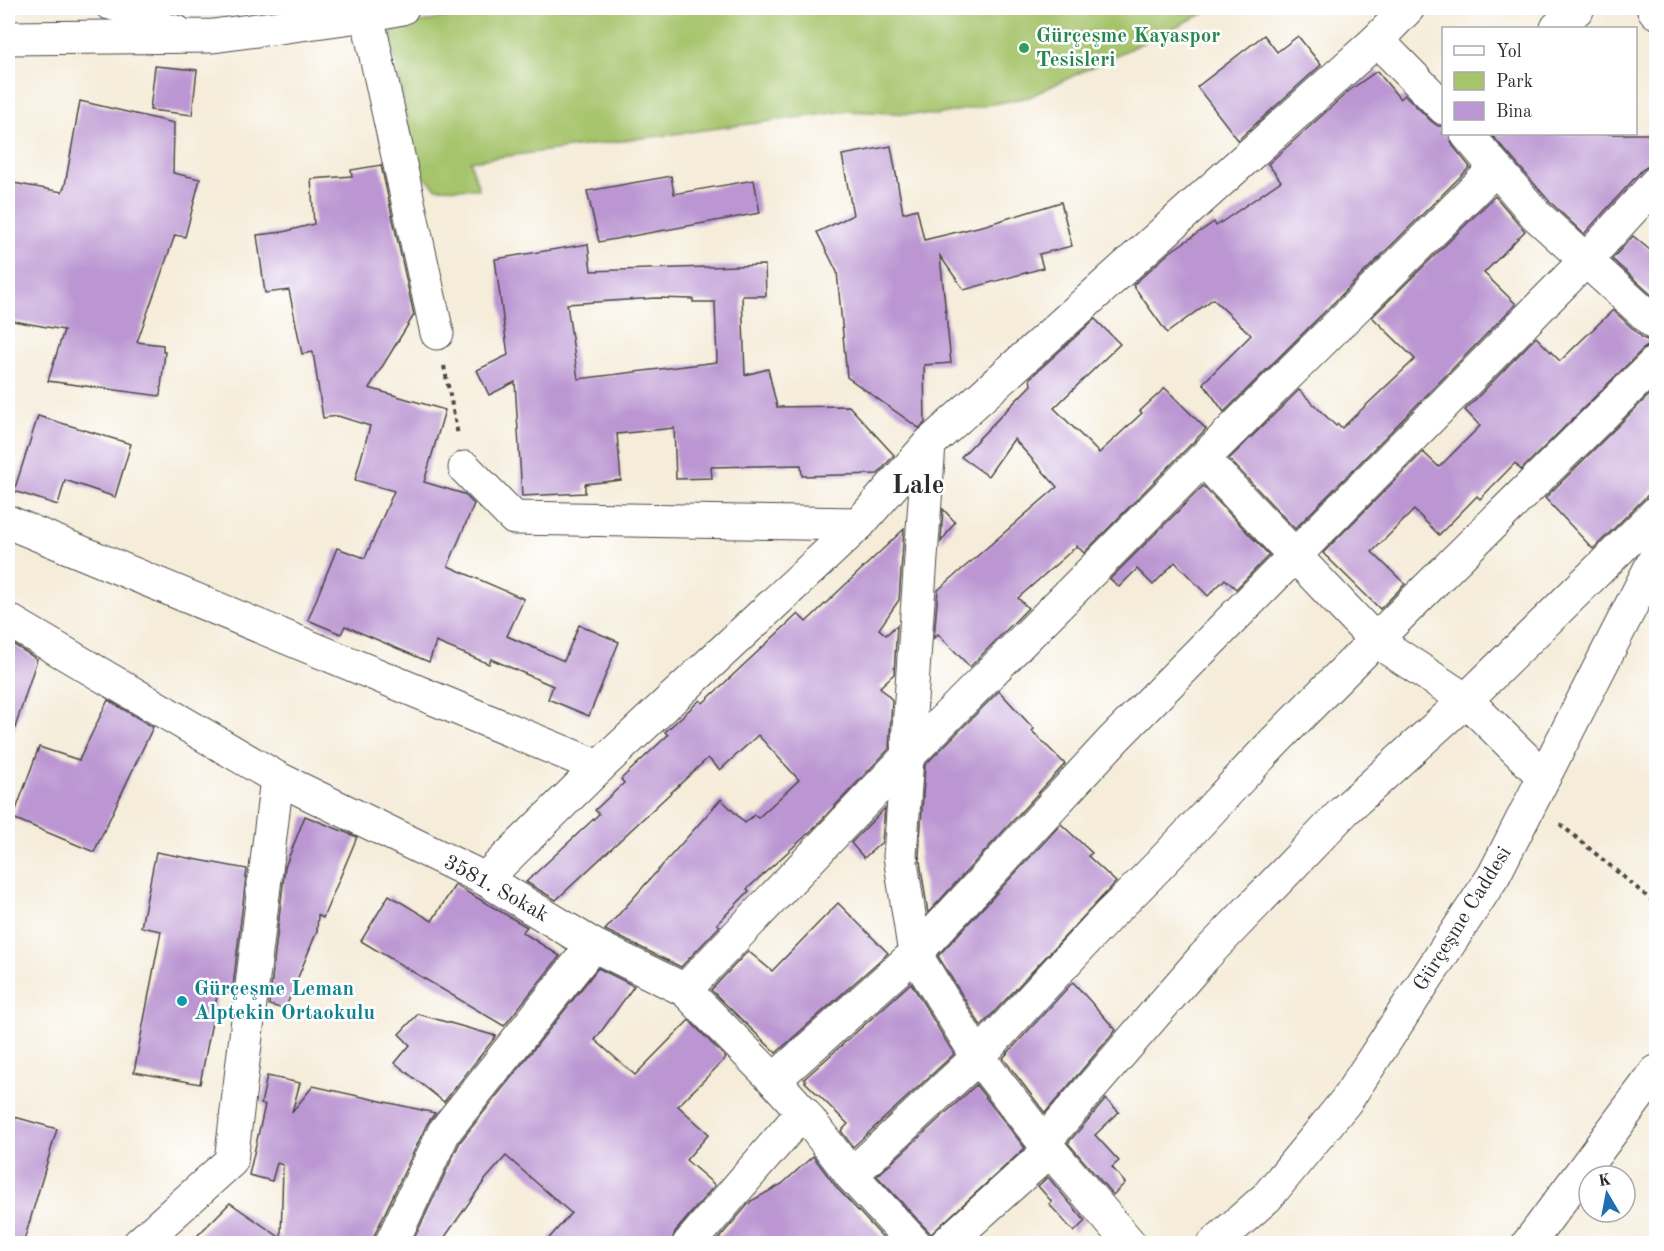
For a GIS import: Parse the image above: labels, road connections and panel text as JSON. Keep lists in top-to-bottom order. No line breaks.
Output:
{"streets":{"street":["3581. Sokak","Gürçeşme Caddesi"]},"districts":["Lale"],"places":["Gürçeşme Kayaspor Tesisleri","Gürçeşme Leman Alptekin Ortaokulu"],"legend":["Yol","Park","Bina"],"north":"top"}
